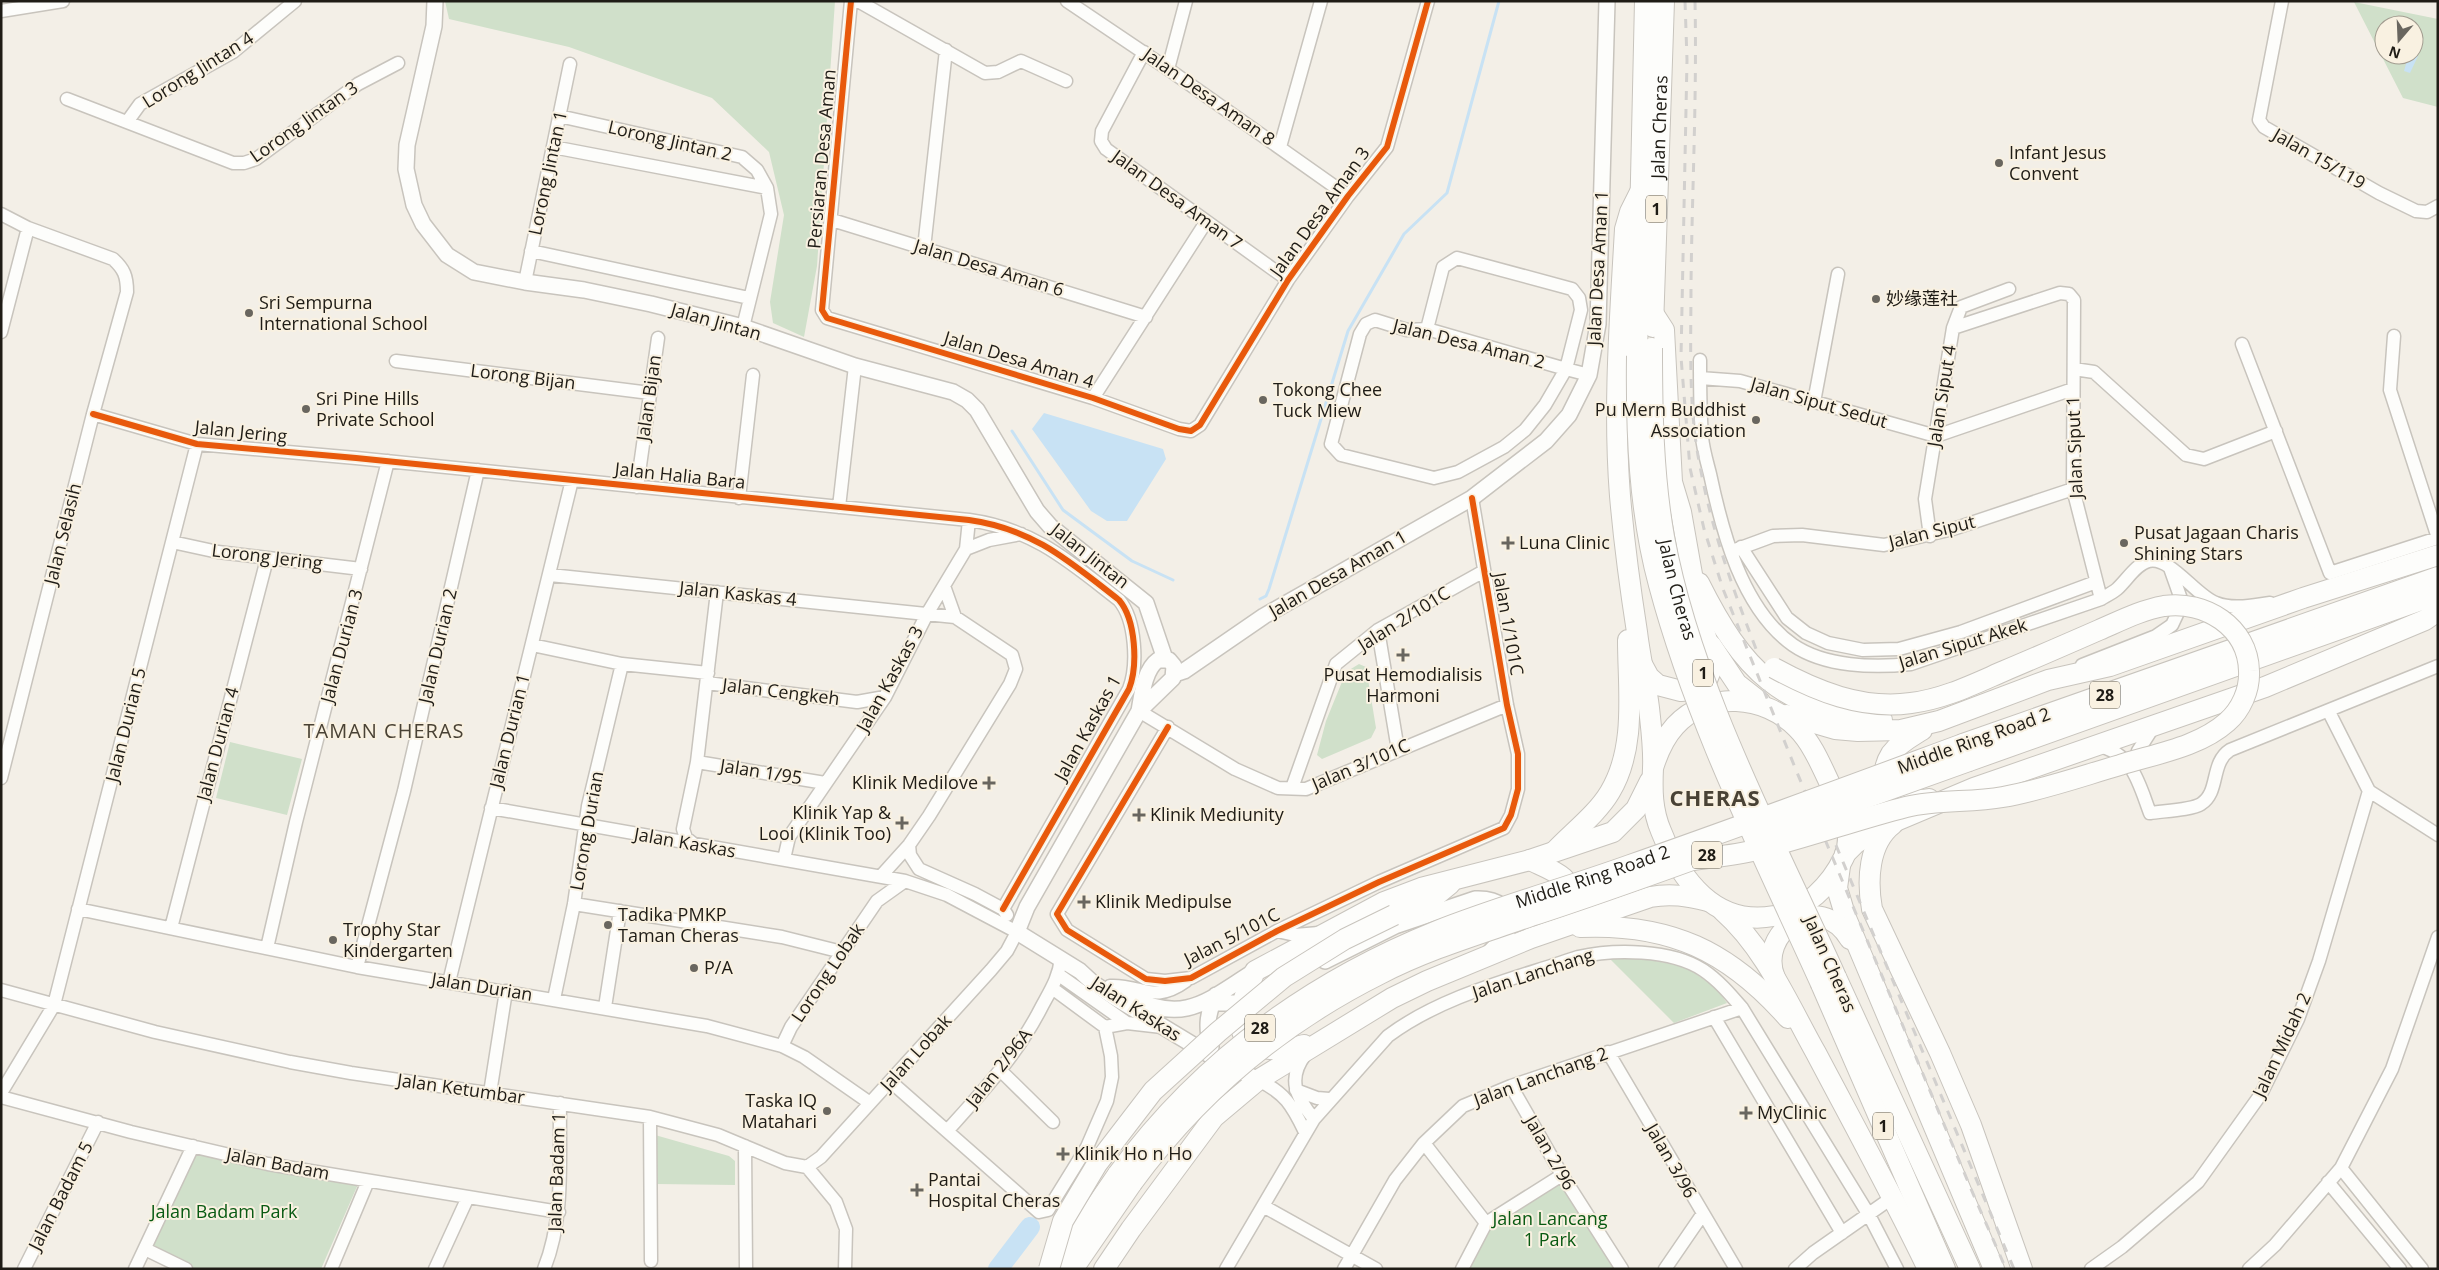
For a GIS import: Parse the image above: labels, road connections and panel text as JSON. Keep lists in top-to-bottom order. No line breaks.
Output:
{"streets":{"highway":["Jalan Cheras","1","28","Middle Ring Road 2"],"street":["Lorong Jintan 4","Jalan Desa Aman 8","Lorong Jintan 3","Lorong Jintan 2","Persiaran Desa Aman","Jalan 15/119","Lorong Jintan 1","Jalan Desa Aman 7","Jalan Desa Aman 3","Jalan Desa Aman 6","Jalan Desa Aman 1","Jalan Jintan","Jalan Desa Aman 2","Jalan Desa Aman 4","Lorong Bijan","Jalan Siput 4","Jalan Bijan","Jalan Siput Sedut","Jalan Jering","Jalan Siput 1","Jalan Halia Bara","Jalan Siput","Jalan Selasih","Lorong Jering","Jalan Kaskas 4","Jalan 2/101C","Jalan 1/101C","Jalan Siput Akek","Jalan Durian 3","Jalan Durian 2","Jalan Kaskas 3","Jalan Cengkeh","Jalan Durian 5","Jalan Kaskas 1","Jalan Durian 1","Jalan Durian 4","Jalan 3/101C","Jalan 1/95","Lorong Durian","Jalan Kaskas","Jalan 5/101C","Lorong Lobak","Jalan Lanchang","Jalan Durian","Jalan Midah 2","Jalan Lobak","Jalan 2/96A","Jalan Lanchang 2","Jalan Ketumbar","Jalan 2/96","Jalan 3/96","Jalan Badam","Jalan Badam 1","Jalan Badam 5"]},"crossings":[["Lorong Jintan 4","Lorong Jintan 3"],["Jalan Desa Aman 8","Jalan Desa Aman 7"],["Jalan Desa Aman 8","Jalan Desa Aman 3"],["Lorong Jintan 2","Lorong Jintan 1"],["Lorong Jintan 2","Jalan Jintan"],["Persiaran Desa Aman","Jalan Desa Aman 6"],["Persiaran Desa Aman","Jalan Desa Aman 4"],["Lorong Jintan 1","Jalan Jintan"],["Jalan Desa Aman 7","Jalan Desa Aman 3"],["Jalan Desa Aman 3","Jalan Desa Aman 4"],["Jalan Desa Aman 1","Jalan Desa Aman 2"],["Jalan Desa Aman 1","Jalan 1/101C"],["Lorong Bijan","Jalan Bijan"],["Jalan Siput 4","Jalan Siput Sedut"],["Jalan Siput 4","Jalan Siput 1"],["Jalan Siput 4","Jalan Siput"],["Jalan Bijan","Jalan Halia Bara"],["Jalan Siput Sedut","Jalan Siput Akek"],["Jalan Jering","Jalan Halia Bara"],["Jalan Jering","Jalan Selasih"],["Jalan Jering","Jalan Durian 3"],["Jalan Jering","Jalan Durian 5"],["Jalan Siput 1","Jalan Siput"],["Jalan Siput 1","Jalan Siput Akek"],["Jalan Halia Bara","Jalan Durian 3"],["Jalan Halia Bara","Jalan Durian 2"],["Jalan Halia Bara","Jalan Kaskas 3"],["Jalan Halia Bara","Jalan Kaskas 1"],["Jalan Halia Bara","Jalan Durian 1"],["Jalan Siput","Jalan Siput Akek"],["Lorong Jering","Jalan Durian 3"],["Lorong Jering","Jalan Durian 5"],["Lorong Jering","Jalan Durian 4"],["Jalan Kaskas 4","Jalan Kaskas 3"],["Jalan Kaskas 4","Jalan Durian 1"],["Jalan 2/101C","Jalan 1/101C"],["Jalan 2/101C","Jalan 3/101C"],["Jalan 1/101C","Jalan 3/101C"],["Jalan 1/101C","Jalan 5/101C"],["Jalan Durian 3","Jalan Durian"],["Jalan Durian 2","Jalan Durian"],["Jalan Kaskas 3","Jalan Cengkeh"],["Jalan Kaskas 3","Jalan Kaskas 1"],["Jalan Kaskas 3","Jalan 1/95"],["Jalan Kaskas 3","Jalan Kaskas"],["Jalan Cengkeh","Jalan Durian 1"],["Jalan Cengkeh","Lorong Durian"],["Jalan Durian 5","Jalan Durian"],["Jalan Durian 5","Jalan Ketumbar"],["Jalan Durian 5","Jalan Badam"],["Jalan Kaskas 1","Jalan Kaskas"],["Jalan Durian 1","Jalan Kaskas"],["Jalan Durian 1","Jalan Durian"],["Jalan Durian 4","Jalan Durian"],["Jalan 3/101C","Jalan 5/101C"],["Lorong Durian","Jalan Kaskas"],["Lorong Durian","Jalan Durian"],["Jalan Kaskas","Lorong Lobak"],["Jalan Kaskas","Jalan Lobak"],["Lorong Lobak","Jalan Durian"],["Jalan Lanchang","Jalan Lanchang 2"],["Jalan Durian","Jalan Lobak"],["Jalan Lobak","Jalan Ketumbar"],["Jalan Lanchang 2","Jalan 2/96"],["Jalan Lanchang 2","Jalan 3/96"],["Jalan Ketumbar","Jalan Badam 1"],["Jalan Badam","Jalan Badam 1"],["Jalan Badam","Jalan Badam 5"]],"districts":["TAMAN CHERAS","CHERAS"],"parks":["Jalan Badam Park","Jalan Lancang 1 Park"],"places":{"other":["Infant Jesus Convent","妙缘莲社","Sri Sempurna International School","Tokong Chee Tuck Miew","Sri Pine Hills Private School","Pu Mern Buddhist Association","Pusat Jagaan Charis Shining Stars","Tadika PMKP Taman Cheras","Trophy Star Kindergarten","P/A","Taska IQ Matahari"],"health":["Luna Clinic","Pusat Hemodialisis Harmoni","Klinik Medilove","Klinik Mediunity","Klinik Yap & Looi (Klinik Too)","Klinik Medipulse","MyClinic","Klinik Ho n Ho","Pantai Hospital Cheras"]},"north":"bottom"}
